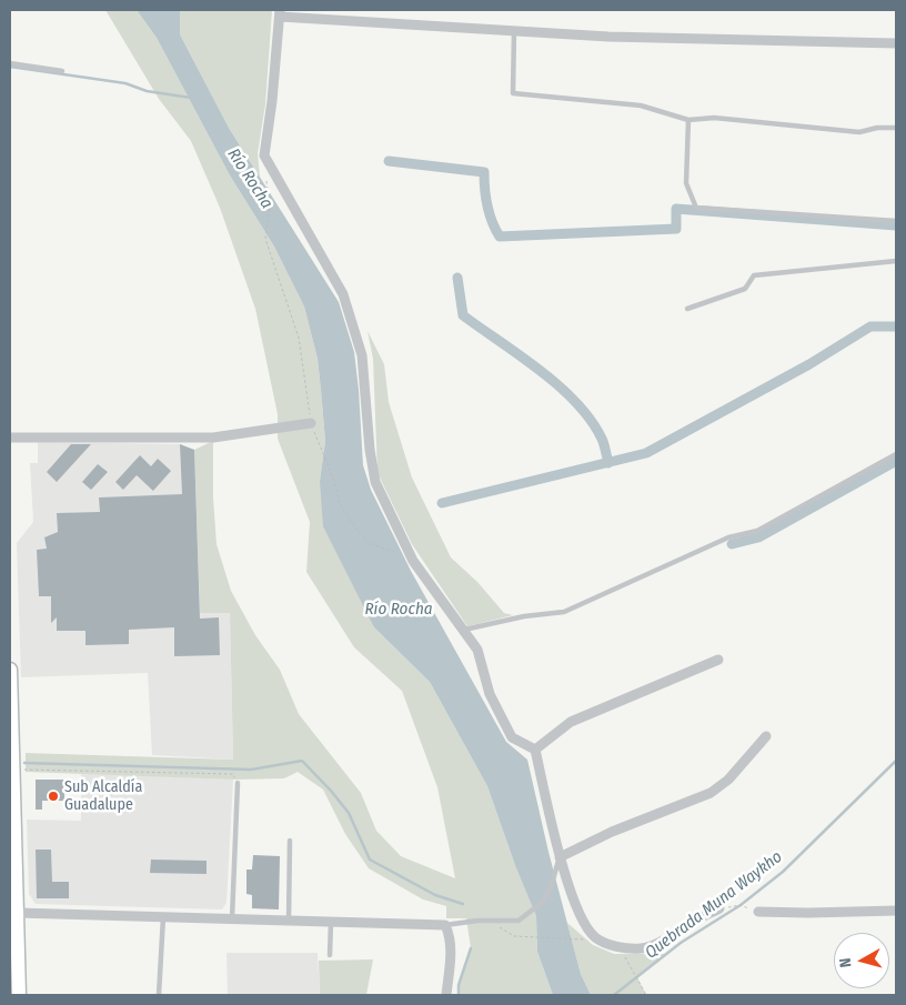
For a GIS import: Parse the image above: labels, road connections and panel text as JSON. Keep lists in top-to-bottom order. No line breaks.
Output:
{"water":["Río Rocha","Quebrada Muna Waykho"],"places":["Sub Alcaldía Guadalupe"],"north":"left"}
